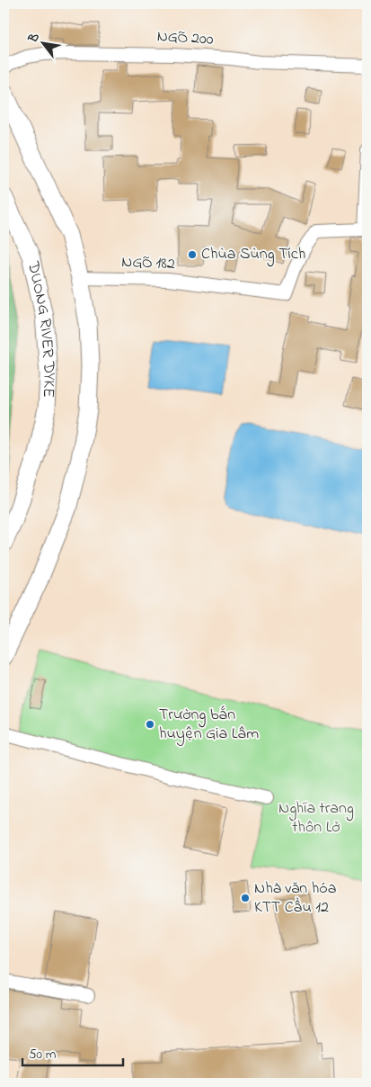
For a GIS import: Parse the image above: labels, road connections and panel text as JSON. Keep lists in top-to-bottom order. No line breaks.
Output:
{"streets":{"street":["NGÕ 200","NGÕ 182","DUONG RIVER DYKE"]},"parks":["Nghĩa trang thôn Lở"],"places":["Chùa Sùng Tích","Trường bắn huyện Gia Lâm","Nhà văn hóa KTT Cầu 12"],"scale_bar":"50 m","north":"top left"}
